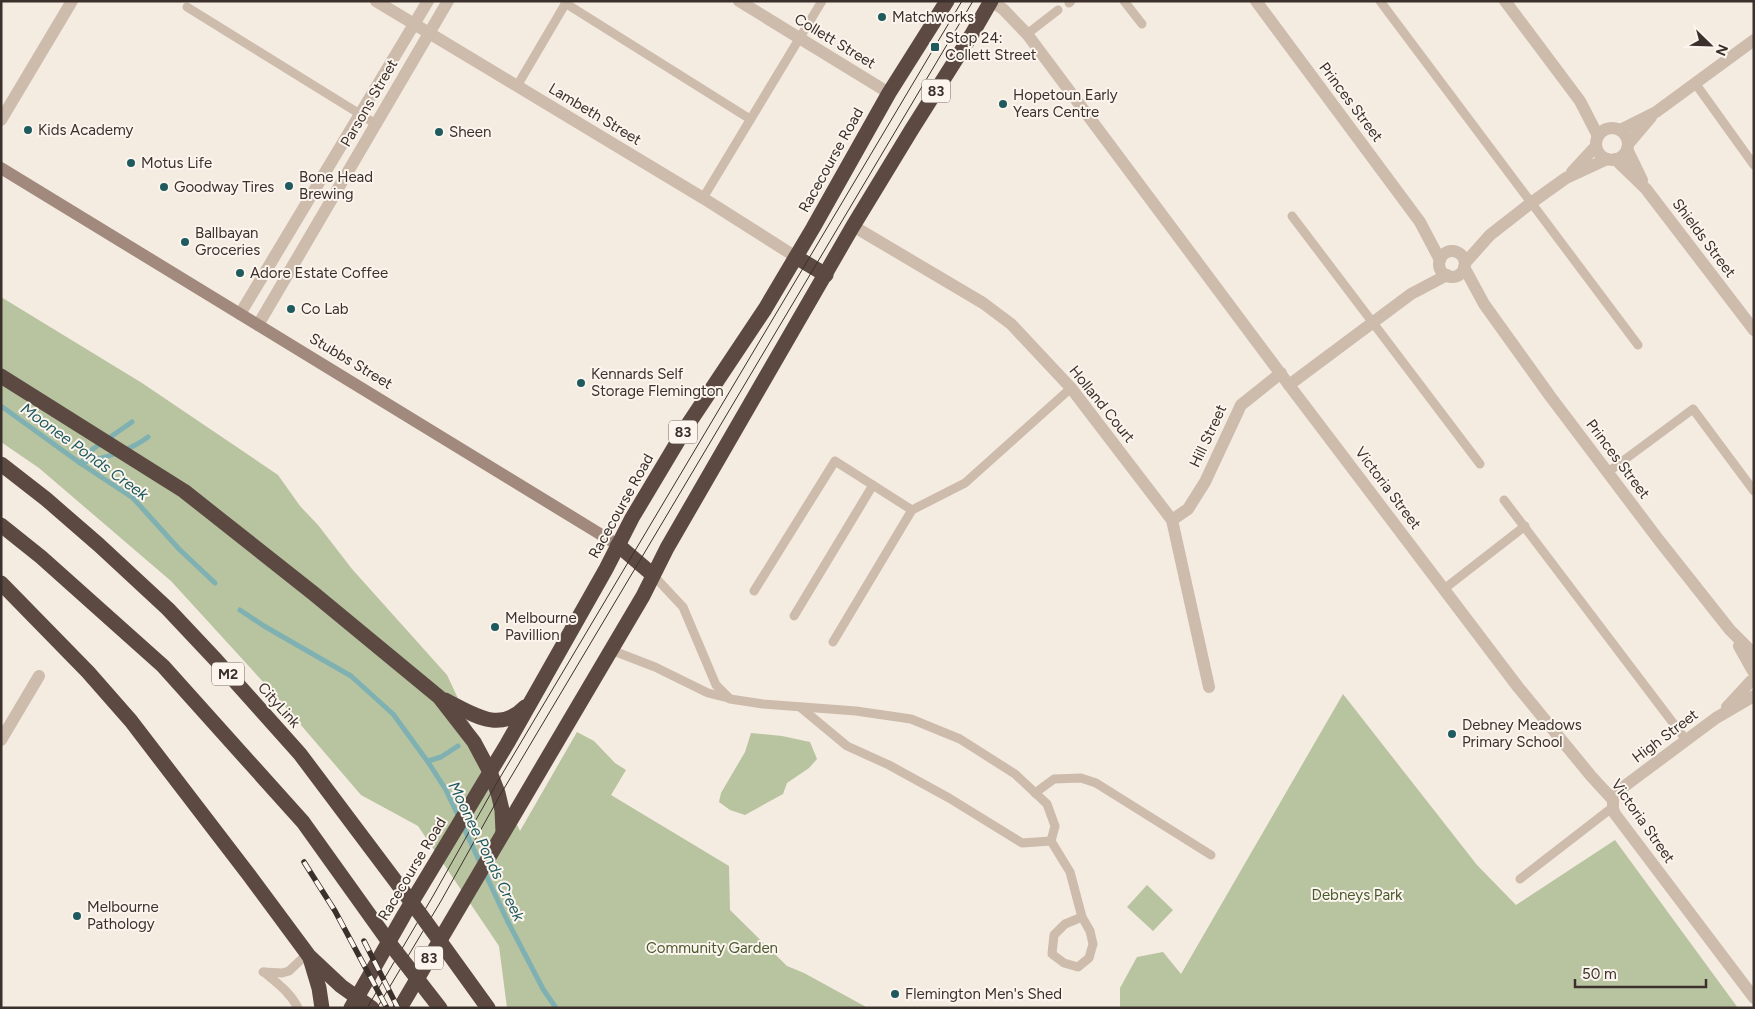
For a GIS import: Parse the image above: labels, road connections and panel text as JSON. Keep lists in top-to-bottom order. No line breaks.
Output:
{"streets":{"highway":["83","Racecourse Road","Stubbs Street","M2","CityLink"],"street":["Collett Street","Princes Street","Parsons Street","Lambeth Street","Shields Street","Holland Court","Hill Street","Victoria Street","High Street"]},"crossings":[["Collett Street","Racecourse Road"],["83","Stubbs Street"],["83","Holland Court"],["83","Victoria Street"],["Princes Street","High Street"],["Parsons Street","Lambeth Street"],["Parsons Street","Stubbs Street"],["Lambeth Street","Racecourse Road"],["Racecourse Road","Stubbs Street"],["Holland Court","Hill Street"],["Hill Street","Victoria Street"],["Victoria Street","High Street"]],"water":["Moonee Ponds Creek"],"parks":["Debneys Park","Community Garden"],"places":{"other":["Matchworks","Hopetoun Early Years Centre","Kids Academy","Sheen","Motus Life","Bone Head Brewing","Goodway Tires","Ballbayan Groceries","Adore Estate Coffee","Co Lab","Kennards Self Storage Flemington","Melbourne Pavillion","Debney Meadows Primary School","Melbourne Pathology","Flemington Men's Shed"],"transit":["Stop 24: Collett Street"]},"scale_bar":"50 m","north":"bottom right"}
